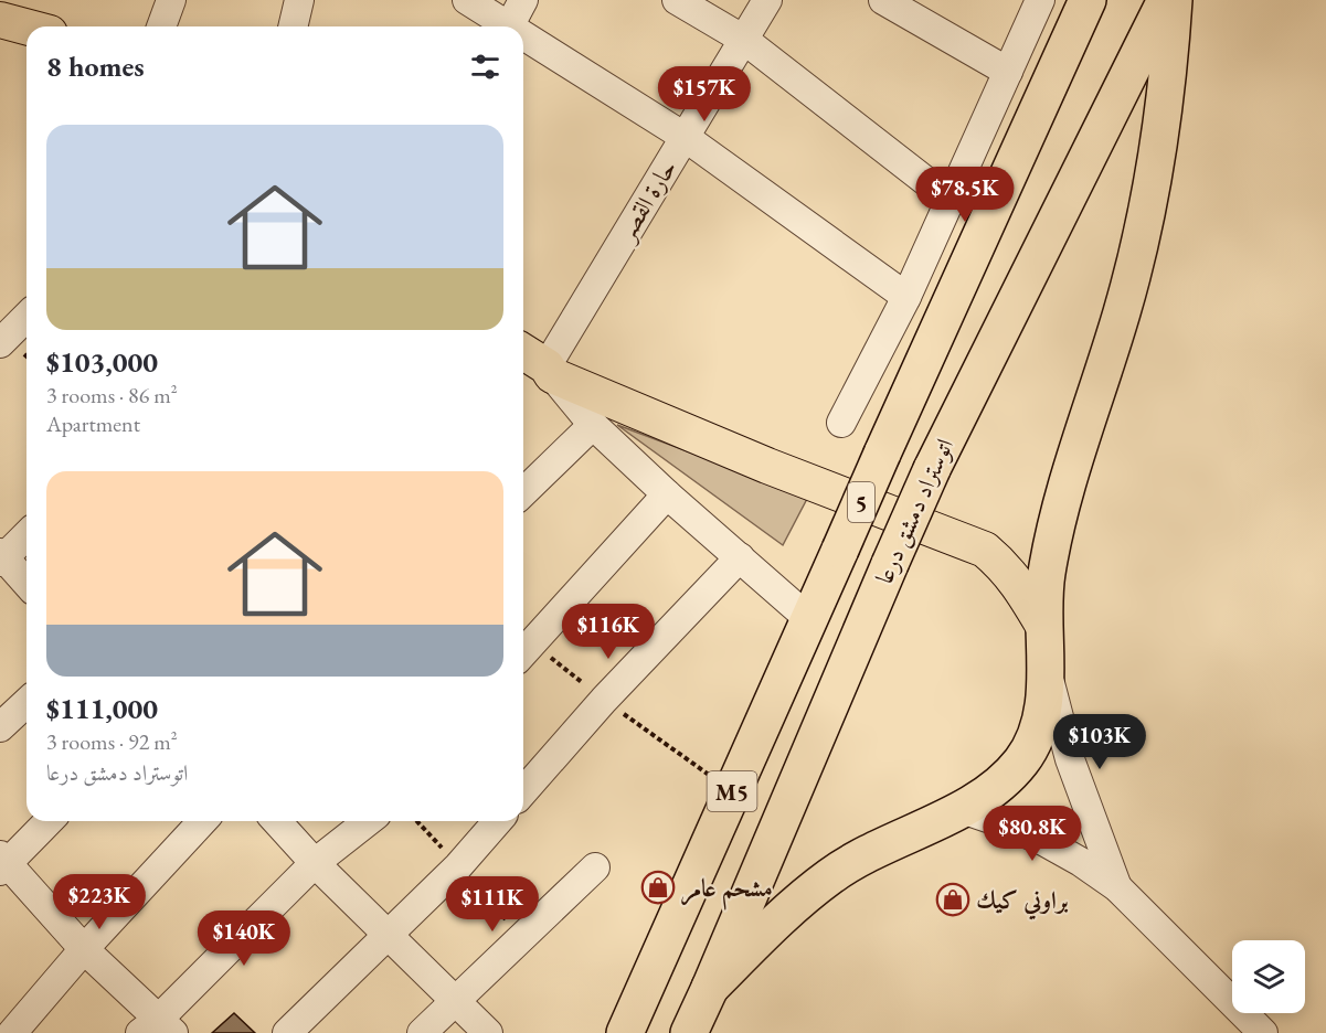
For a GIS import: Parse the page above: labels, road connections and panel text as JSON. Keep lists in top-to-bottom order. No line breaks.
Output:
{"streets":{"highway":["5","اتوستراد دمشق درعا","M5"],"street":["حارة القصر"]},"places":{"shop":["مشحم عامر","براوني كيك"]},"page":{"heading":"8 homes","price":["$157K","$78.5K","$116K","$103K","$80.8K","$223K","$111K","$140K"],"list":[{"name":"$103,000","note":"3 rooms · 86 m² · Apartment"},{"name":"$111,000","note":"3 rooms · 92 m² · اتوستراد دمشق درعا"}]}}
